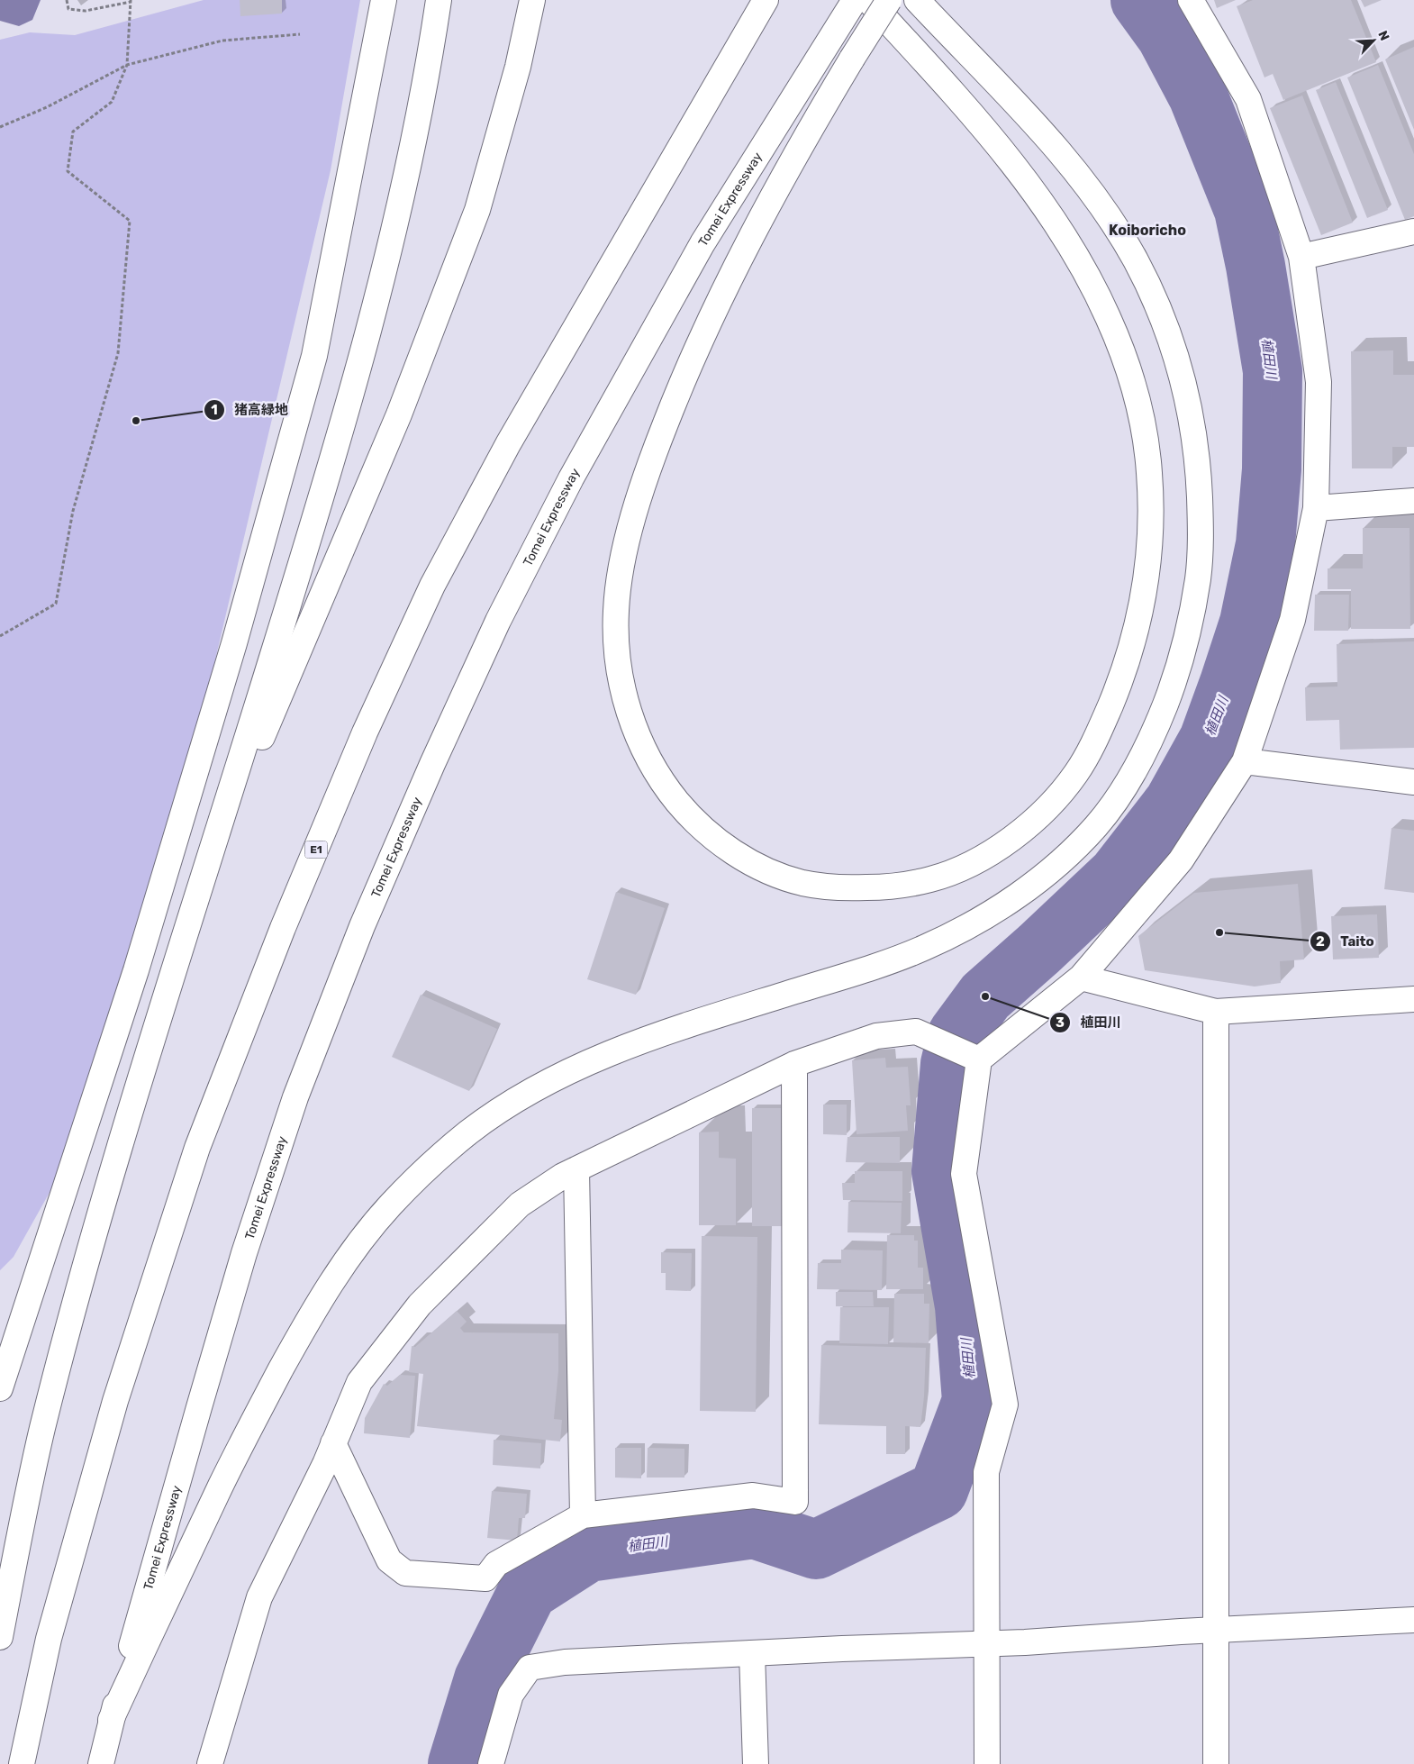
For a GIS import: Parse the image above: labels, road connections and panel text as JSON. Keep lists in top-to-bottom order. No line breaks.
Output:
{"streets":{"main road":["Tomei Expressway","E1"]},"districts":["Koiboricho"],"water":["植田川"],"places":["猪高緑地","Taito","植田川"],"north":"top right"}
